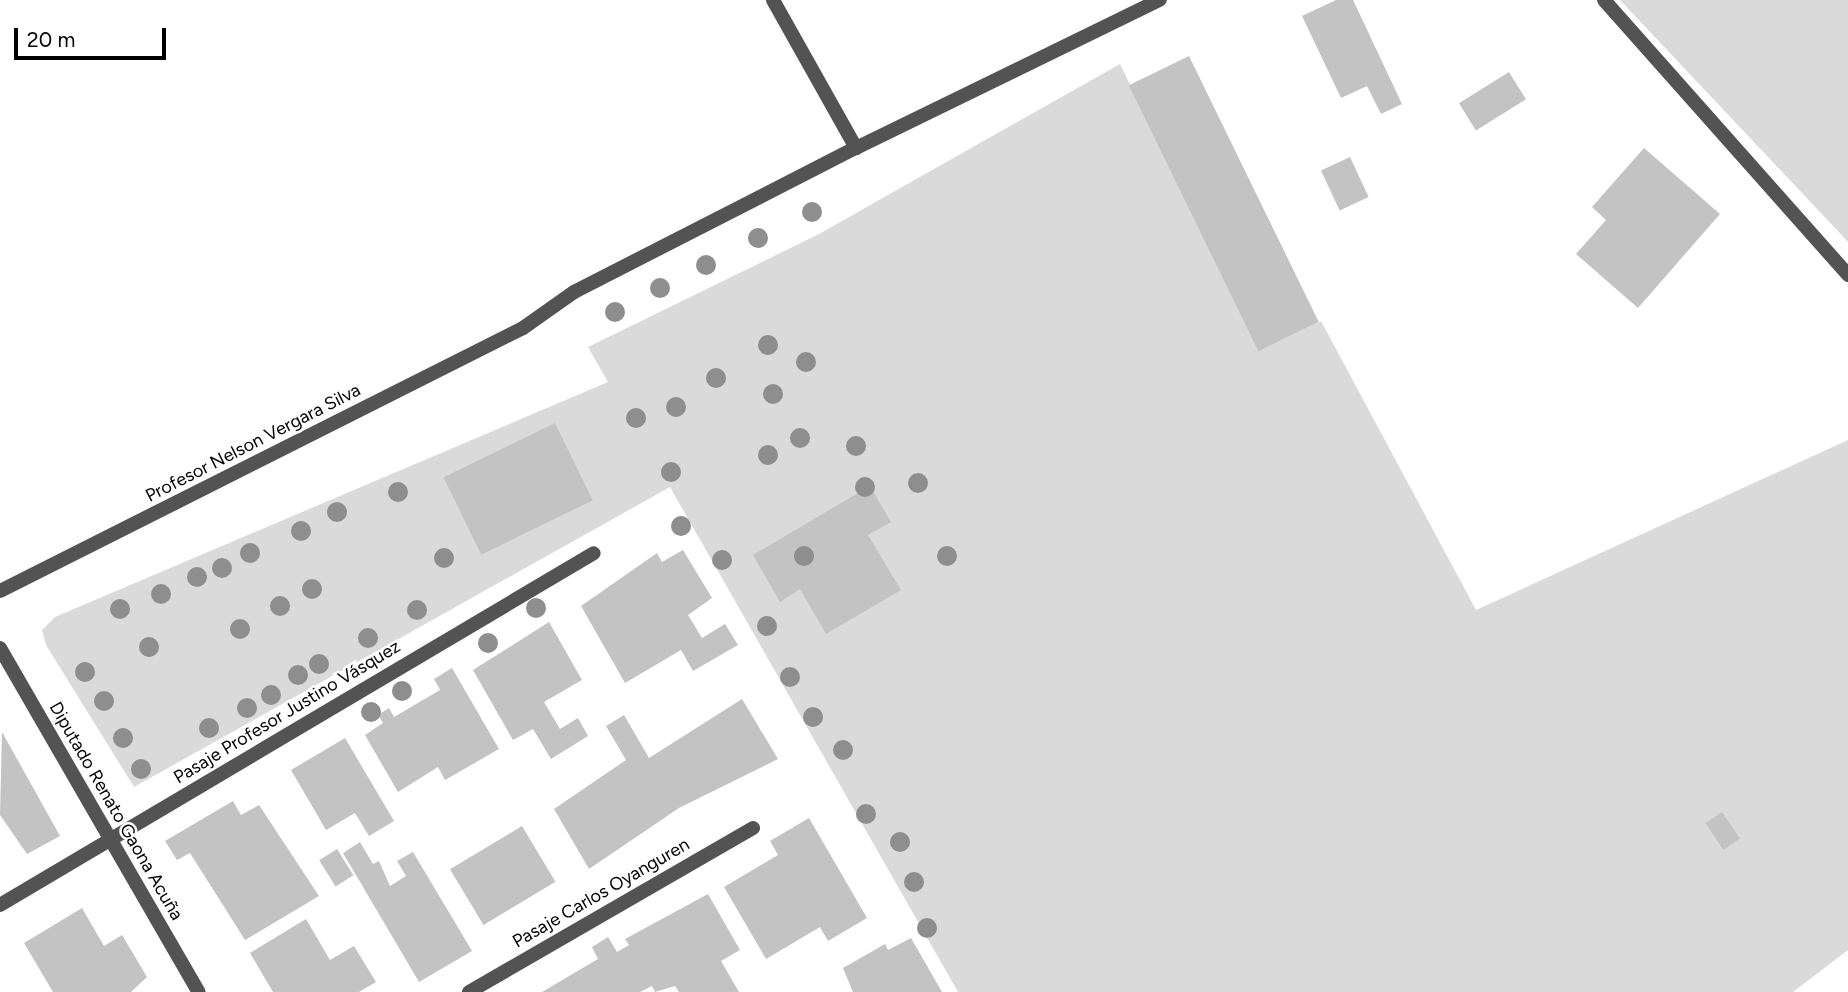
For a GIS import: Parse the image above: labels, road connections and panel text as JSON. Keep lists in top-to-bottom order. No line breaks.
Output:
{"streets":{"street":["Profesor Nelson Vergara Silva","Pasaje Profesor Justino Vásquez","Diputado Renato Gaona Acuña","Pasaje Carlos Oyanguren"]},"crossings":[["Pasaje Profesor Justino Vásquez","Diputado Renato Gaona Acuña"]],"scale_bar":"20 m"}
